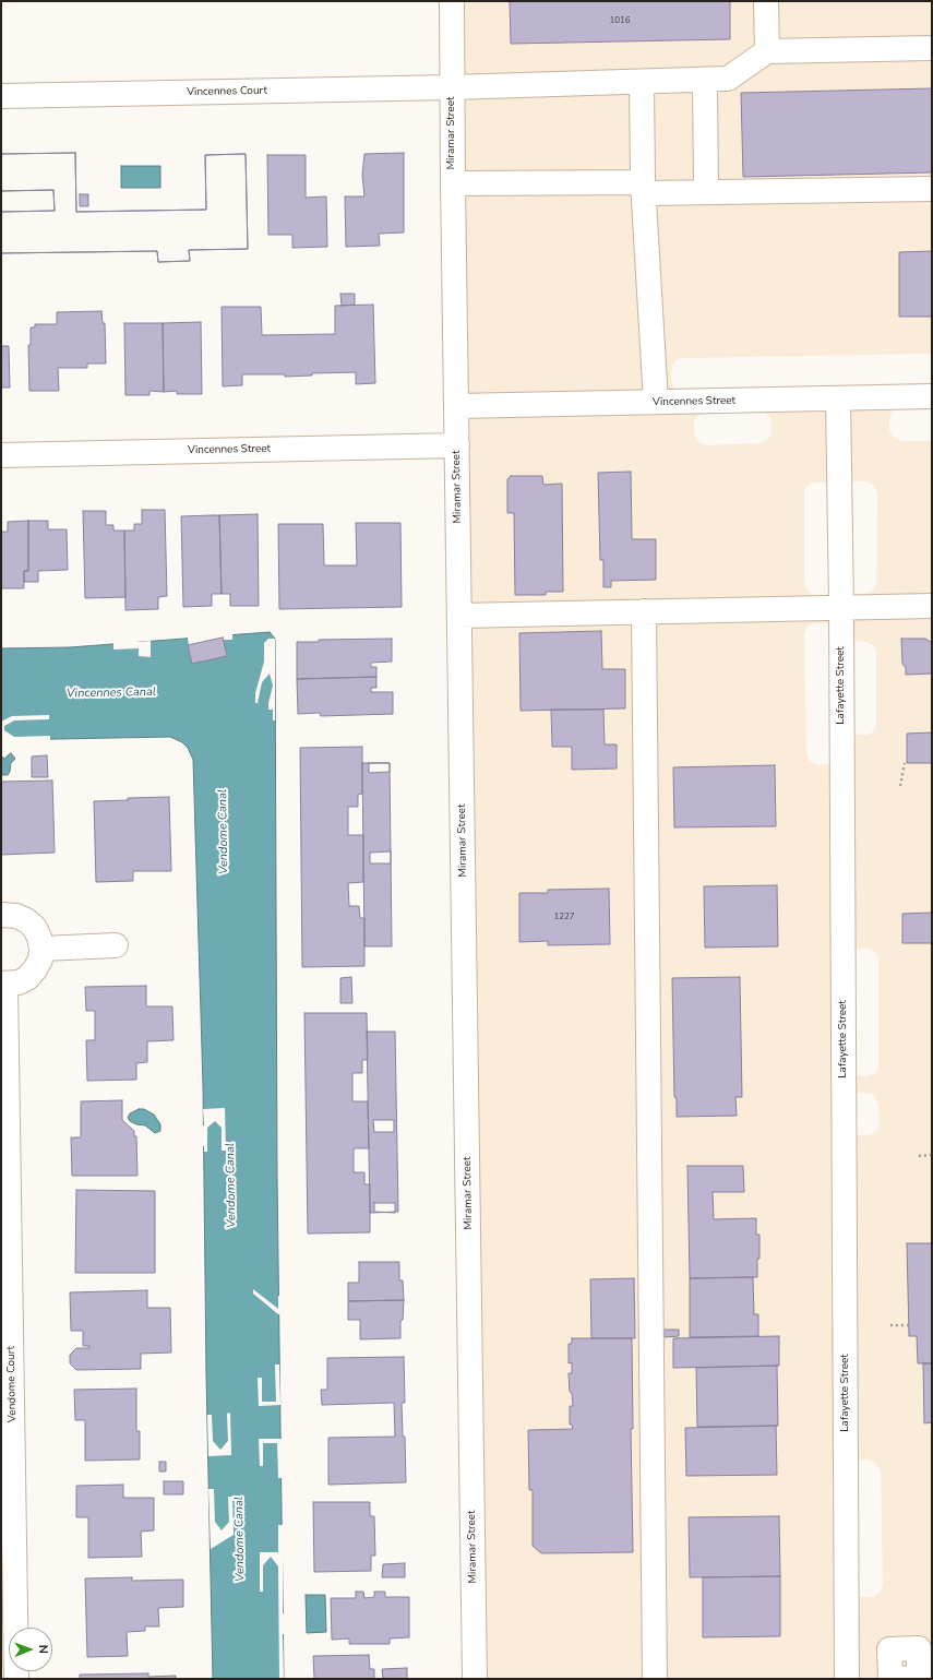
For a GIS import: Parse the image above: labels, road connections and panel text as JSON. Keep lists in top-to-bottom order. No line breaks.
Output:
{"streets":{"street":["Vincennes Court","Miramar Street","Vincennes Street","Lafayette Street","Vendome Court"]},"crossings":[["Vincennes Court","Miramar Street"],["Miramar Street","Vincennes Street"],["Vincennes Street","Lafayette Street"]],"water":["Vincennes Canal","Vendome Canal"],"house_numbers":["1016","1227"],"north":"right"}
